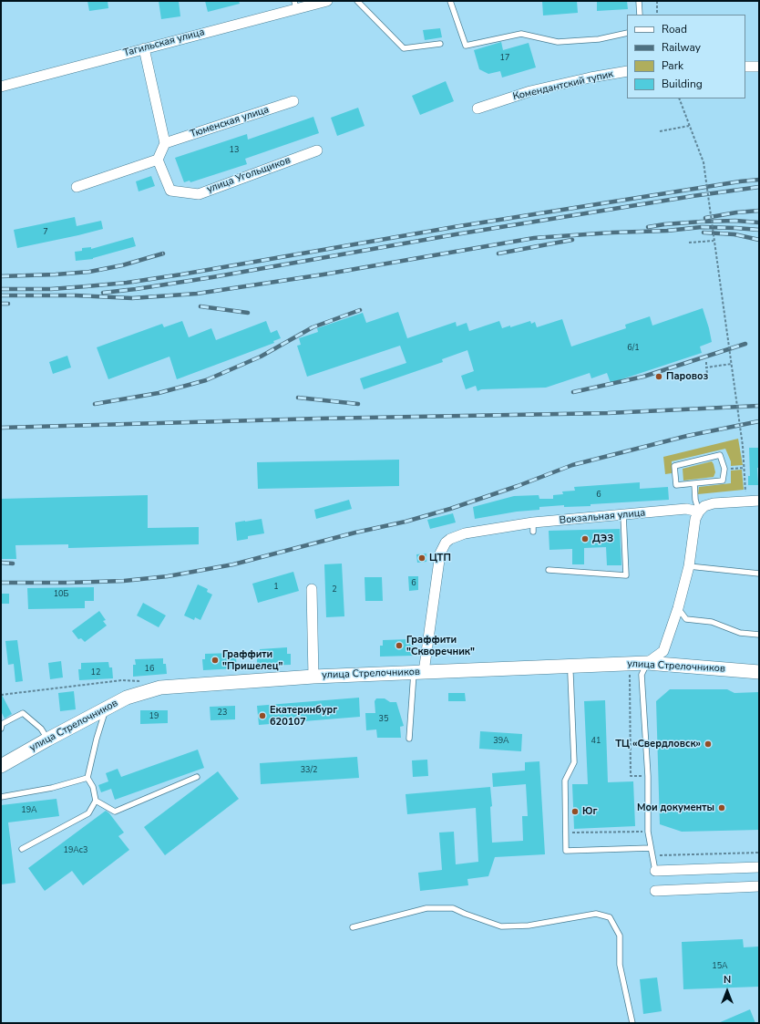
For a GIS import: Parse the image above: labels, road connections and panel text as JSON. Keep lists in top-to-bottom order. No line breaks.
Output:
{"streets":{"main road":["улица Стрелочников"],"street":["Тагильская улица","Комендантский тупик","Тюменская улица","улица Угольщиков","Вокзальная улица"]},"crossings":[["Вокзальная улица","улица Стрелочников"]],"places":["Паровоз","ДЭЗ","ЦТП","Граффити \"Скворечник\"","Граффити \"Пришелец\"","Екатеринбург 620107","ТЦ «Свердловск»","Мои документы","Юг"],"house_numbers":["17","13","7","6/1","6","6","1","2","10Б","16","12","23","19","35","39А","41","33/2","19А","19Ас3","15А"],"legend":["Road","Railway","Park","Building"],"north":"top"}
